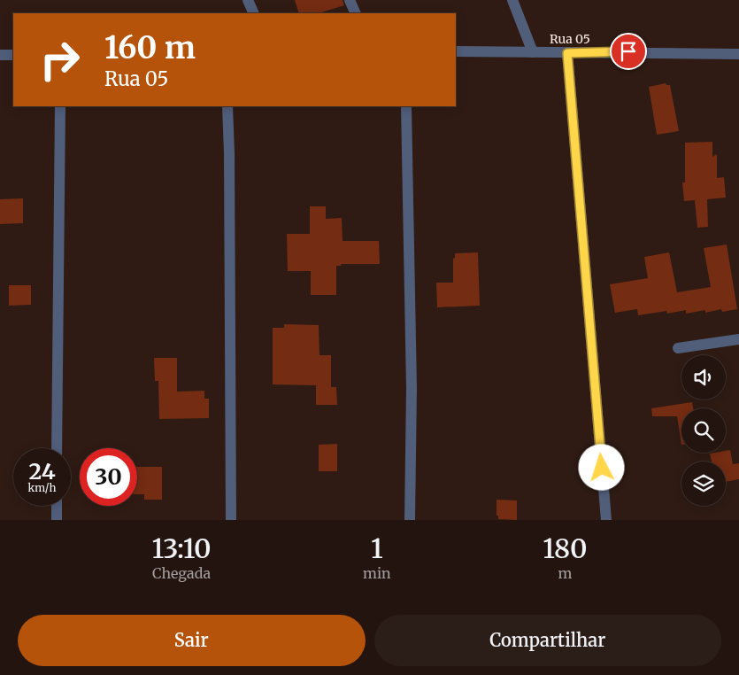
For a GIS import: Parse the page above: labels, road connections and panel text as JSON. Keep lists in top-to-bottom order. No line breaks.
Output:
{"streets":{"street":["Rua 05"]},"page":{"turn":["160 m","Rua 05"],"speed":"24 km/h","limit":"30","eta":["13:10","Chegada","1","min","180","m"],"buttons":["Sair","Compartilhar"]}}
